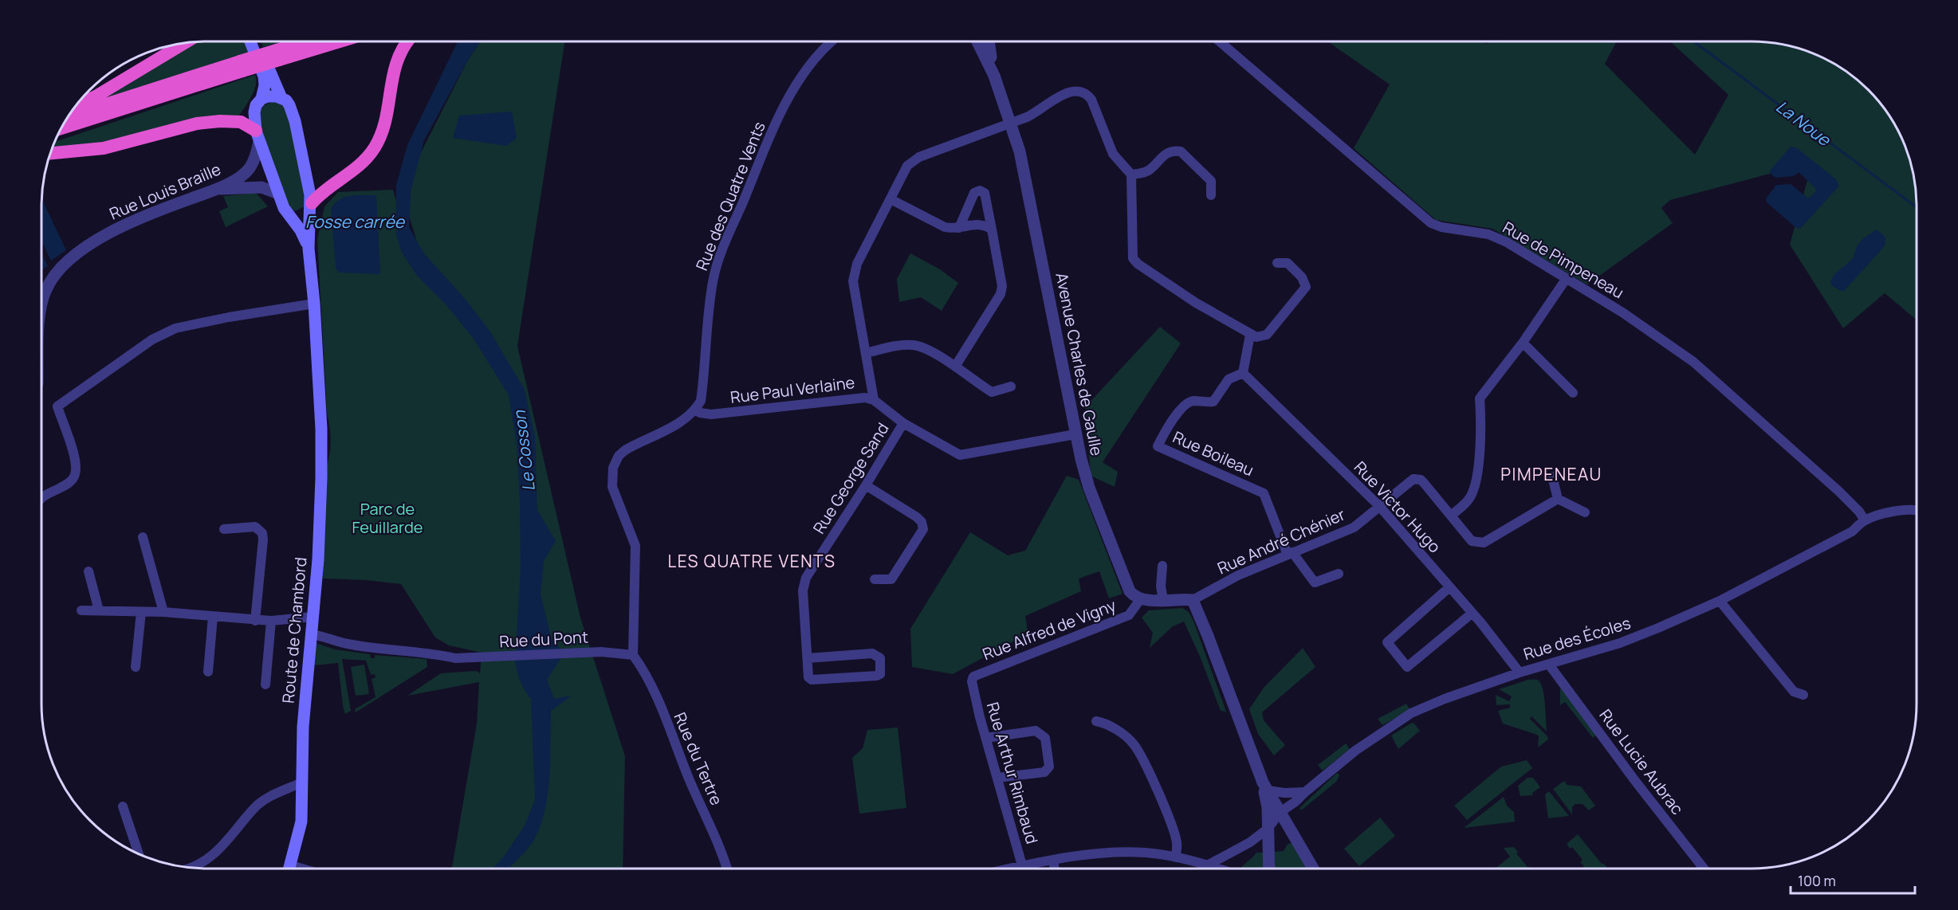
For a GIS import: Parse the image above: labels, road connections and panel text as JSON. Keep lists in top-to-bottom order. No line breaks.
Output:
{"streets":{"main road":["Route de Chambord"],"street":["Rue Louis Braille","Rue des Quatre Vents","Rue de Pimpeneau","Avenue Charles de Gaulle","Rue Paul Verlaine","Rue Boileau","Rue George Sand","Rue Victor Hugo","Rue André Chénier","Rue Alfred de Vigny","Rue des Écoles","Rue du Pont","Rue du Tertre","Rue Lucie Aubrac","Rue Arthur Rimbaud"]},"crossings":[["Rue des Quatre Vents","Rue Paul Verlaine"],["Rue de Pimpeneau","Rue des Écoles"],["Avenue Charles de Gaulle","Rue Paul Verlaine"],["Avenue Charles de Gaulle","Rue Alfred de Vigny"],["Rue Paul Verlaine","Rue George Sand"],["Rue Boileau","Rue Victor Hugo"],["Rue Boileau","Rue André Chénier"],["Rue Victor Hugo","Rue André Chénier"],["Rue Victor Hugo","Rue des Écoles"],["Rue Alfred de Vigny","Rue Arthur Rimbaud"],["Route de Chambord","Rue du Pont"],["Rue des Écoles","Rue Lucie Aubrac"],["Rue du Pont","Rue du Tertre"]],"districts":["PIMPENEAU","LES QUATRE VENTS"],"water":["La Noue","Fosse carrée","Le Cosson"],"parks":["Parc de Feuillarde"],"scale_bar":"100 m"}
